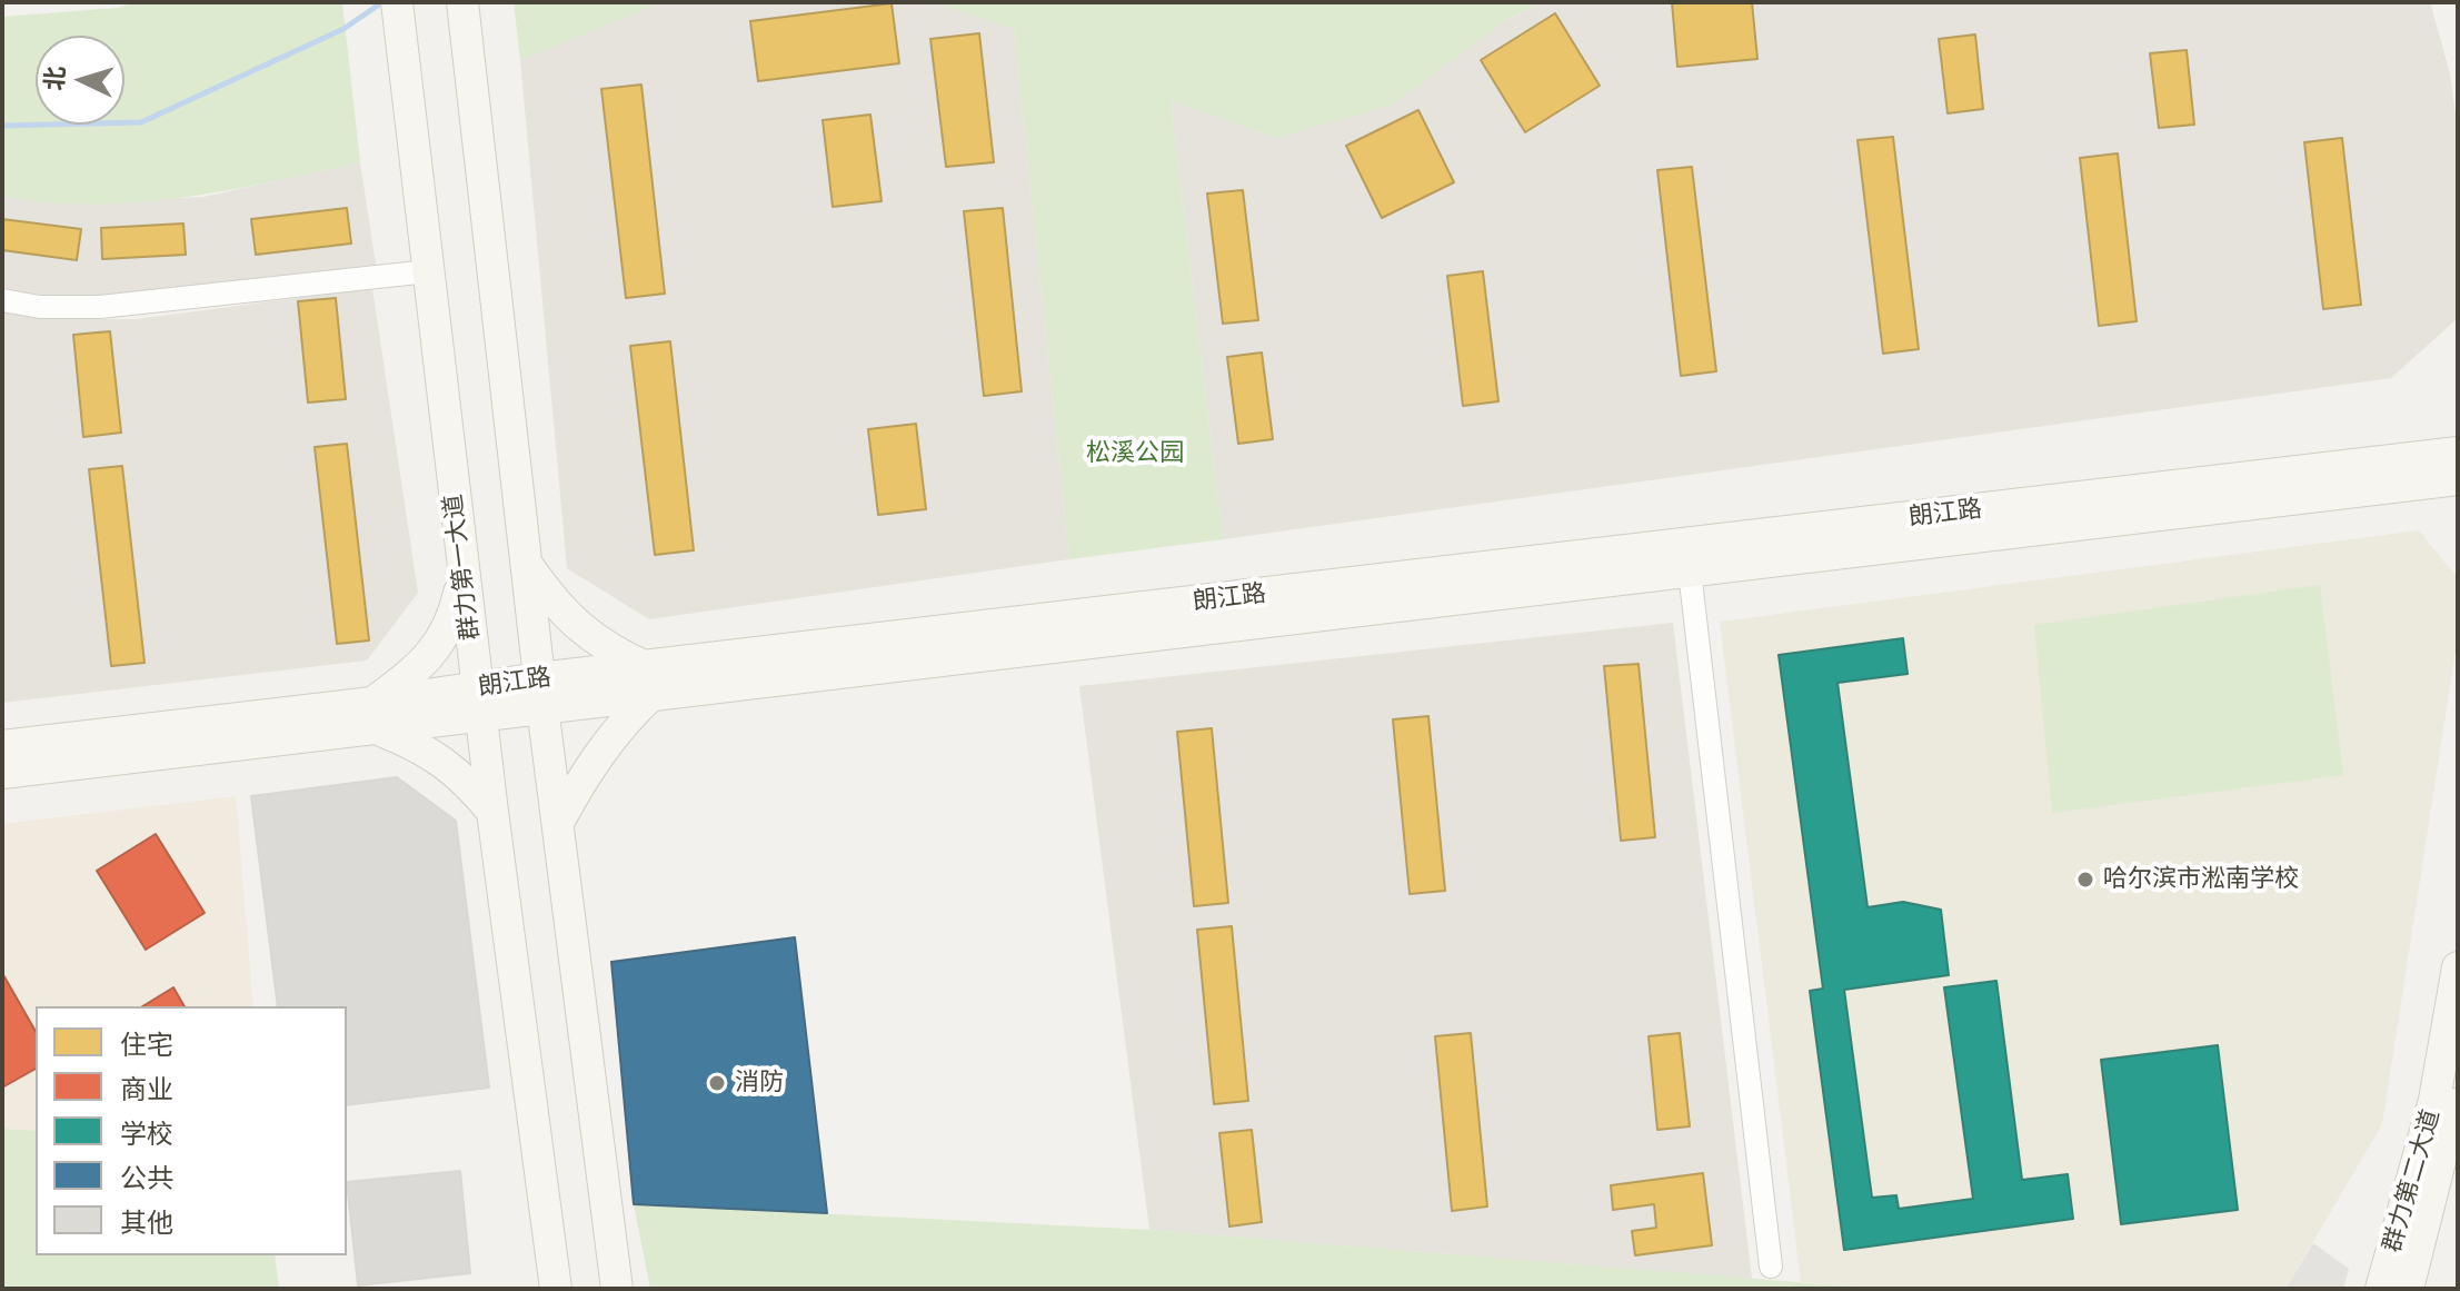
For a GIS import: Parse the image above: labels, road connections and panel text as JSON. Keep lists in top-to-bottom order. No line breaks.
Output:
{"streets":{"main road":["朗江路","群力第一大道","群力第二大道"]},"crossings":[["朗江路","群力第一大道"]],"parks":["松溪公园"],"places":["哈尔滨市淞南学校","消防"],"legend":["住宅","商业","学校","公共","其他"],"north":"left"}
